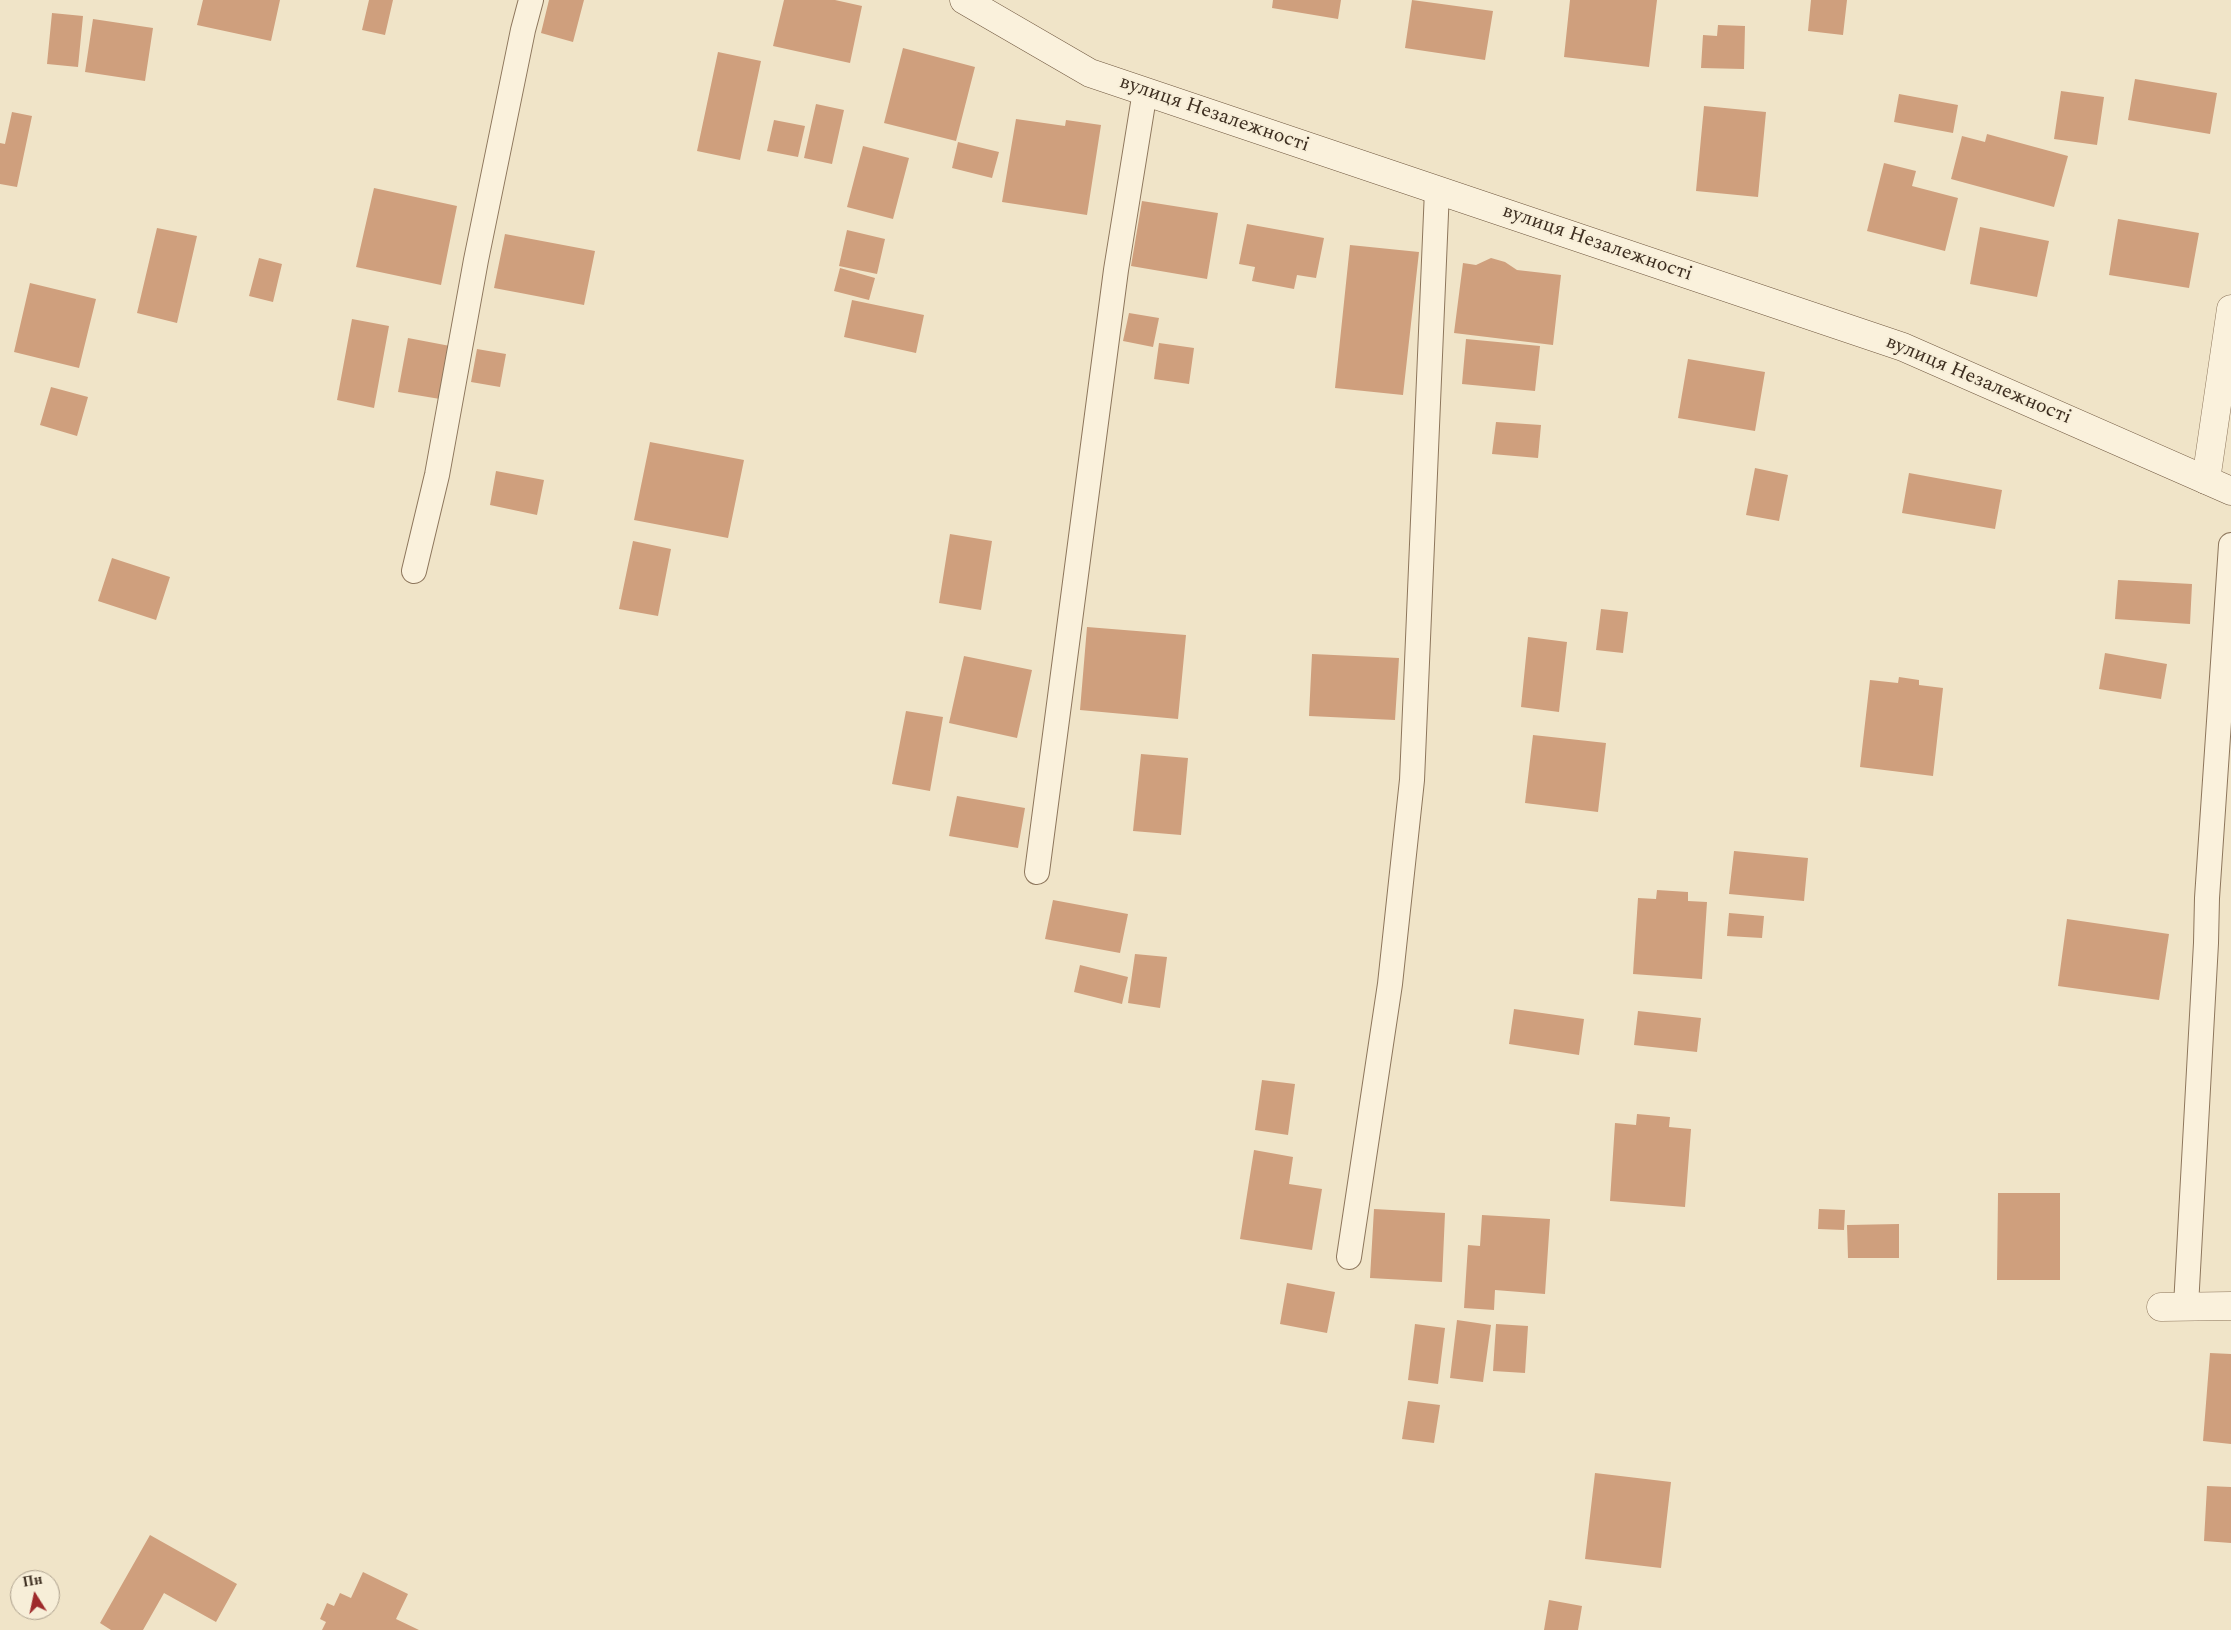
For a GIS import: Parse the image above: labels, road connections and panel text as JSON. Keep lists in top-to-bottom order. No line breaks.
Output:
{"streets":{"street":["вулиця Незалежності"]},"north":"top"}
